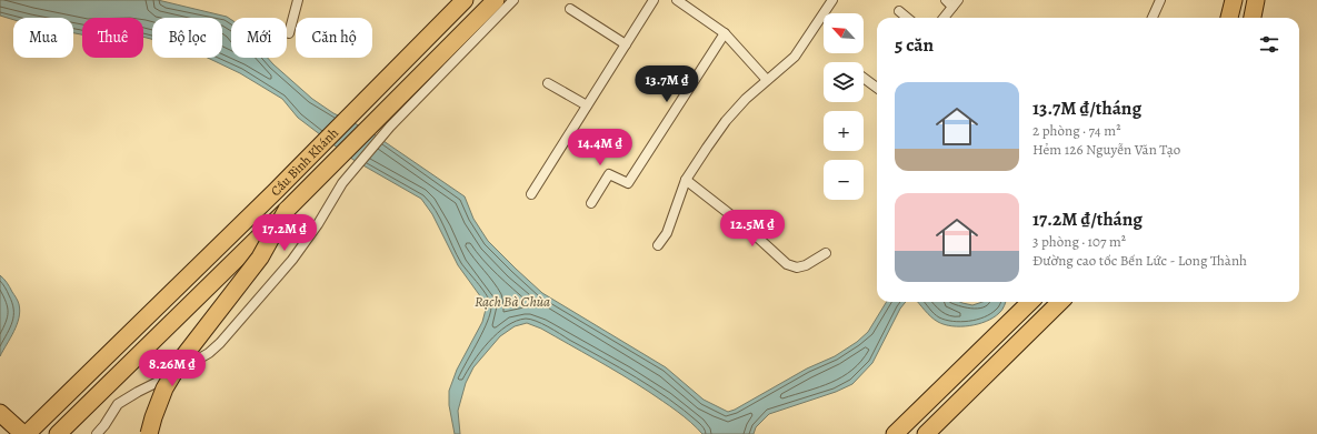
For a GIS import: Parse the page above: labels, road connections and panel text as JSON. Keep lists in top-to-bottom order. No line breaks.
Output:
{"streets":{"highway":["Cầu Bình Khánh"]},"water":["Rạch Bà Chùa"],"north":"top left","page":{"map_buttons":["+","−"],"chip":["Mua","Thuê","Bộ lọc","Mới","Căn hộ"],"heading":"5 căn","price":["13.7M ₫","14.4M ₫","12.5M ₫","17.2M ₫","8.26M ₫"],"list":[{"name":"13.7M ₫/tháng","note":"2 phòng · 74 m² · Hẻm 126 Nguyễn Văn Tạo"},{"name":"17.2M ₫/tháng","note":"3 phòng · 107 m² · Đường cao tốc Bến Lức - Long Thành"}]}}
